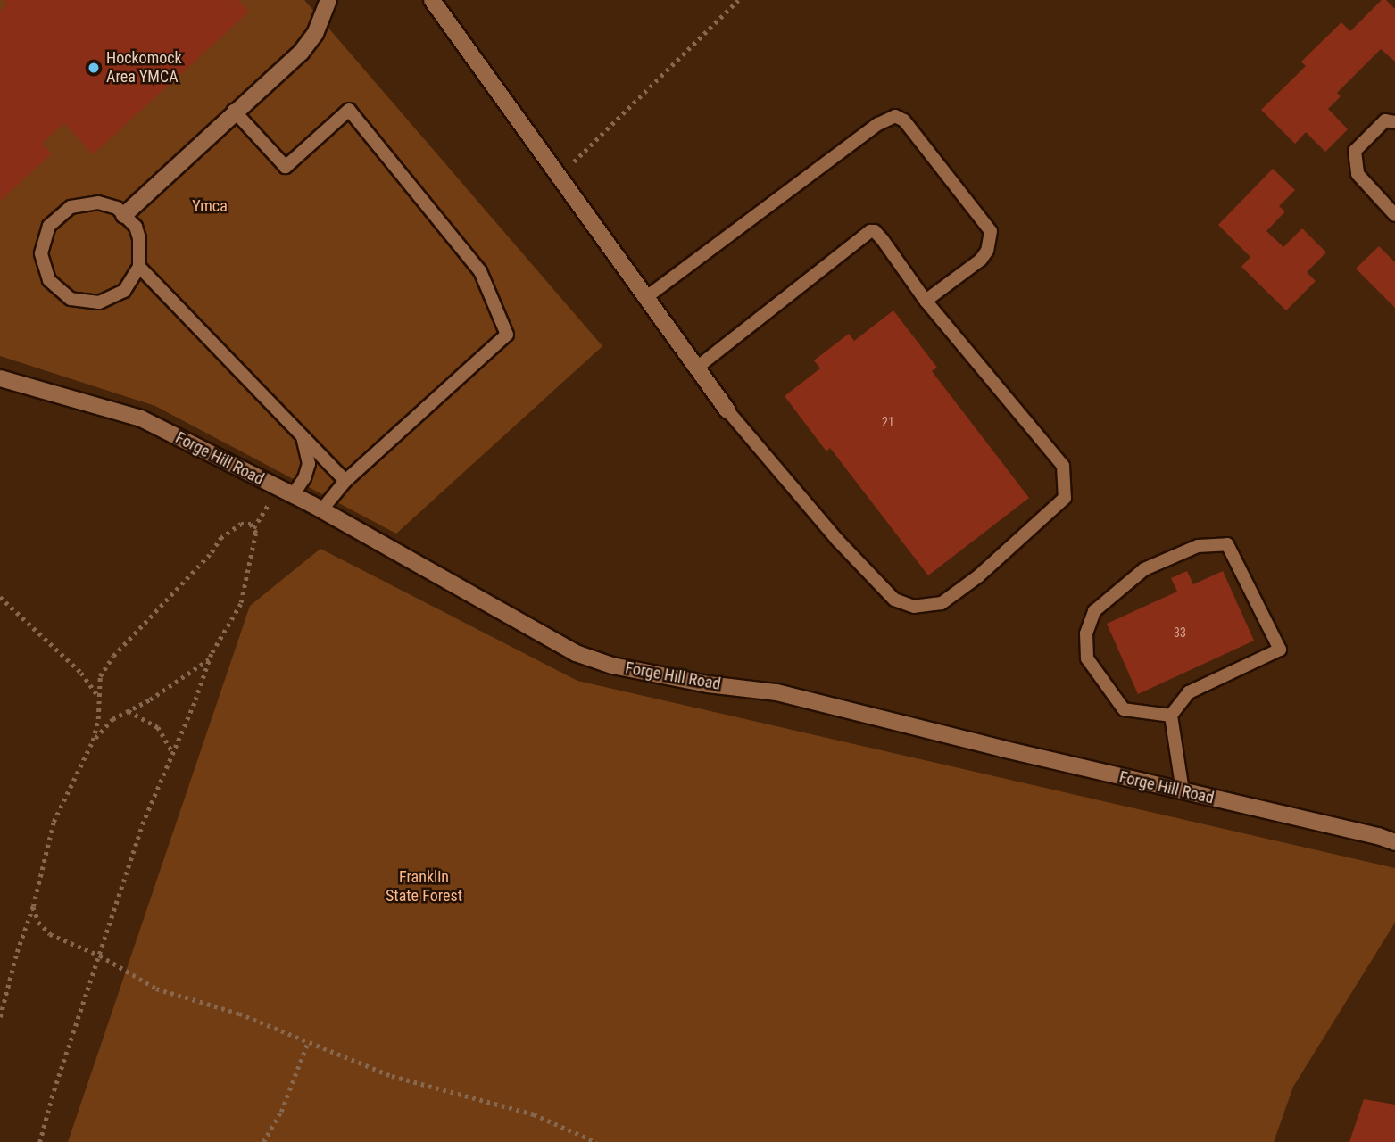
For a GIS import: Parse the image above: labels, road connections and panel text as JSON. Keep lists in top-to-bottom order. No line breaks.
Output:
{"streets":{"street":["Forge Hill Road"]},"parks":["Ymca","Franklin State Forest"],"places":["Hockomock Area YMCA"],"house_numbers":["21","33"]}
